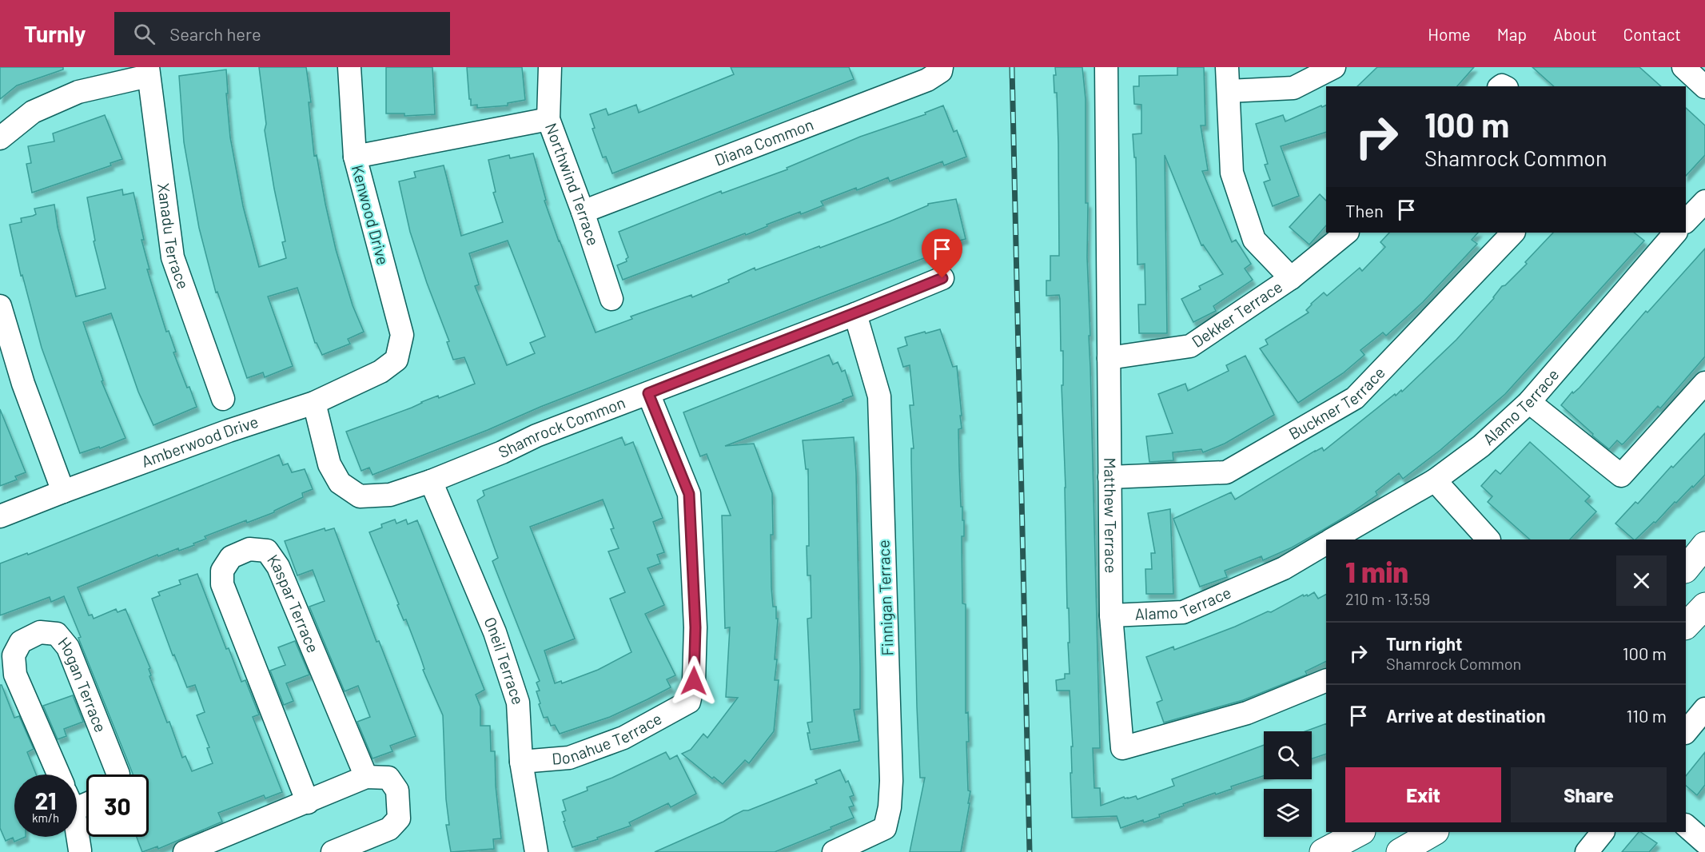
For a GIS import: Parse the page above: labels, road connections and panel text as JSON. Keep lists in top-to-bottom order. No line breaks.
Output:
{"streets":{"street":["Diana Common","Northwind Terrace","Kenwood Drive","Xanadu Terrace","Dekker Terrace","Buckner Terrace","Alamo Terrace","Shamrock Common","Amberwood Drive","Matthew Terrace","Finnigan Terrace","Kaspar Terrace","Oneil Terrace","Hogan Terrace","Donahue Terrace"]},"crossings":[["Diana Common","Northwind Terrace"],["Kenwood Drive","Amberwood Drive"],["Dekker Terrace","Matthew Terrace"],["Buckner Terrace","Matthew Terrace"],["Alamo Terrace","Matthew Terrace"],["Shamrock Common","Amberwood Drive"],["Shamrock Common","Finnigan Terrace"],["Shamrock Common","Oneil Terrace"],["Shamrock Common","Donahue Terrace"],["Oneil Terrace","Donahue Terrace"]],"page":{"header":"Turnly","search":"Search here","nav":["Home","Map","About","Contact"],"turn":["100 m","Shamrock Common"],"then":"Then","heading":["1 min","210 m · 13:59"],"list":[{"name":"Turn right","note":"Shamrock Common","value":"100 m"},{"name":"Arrive at destination","value":"110 m"}],"buttons":["Exit","Share"],"speed":"21 km/h","limit":"30"}}
